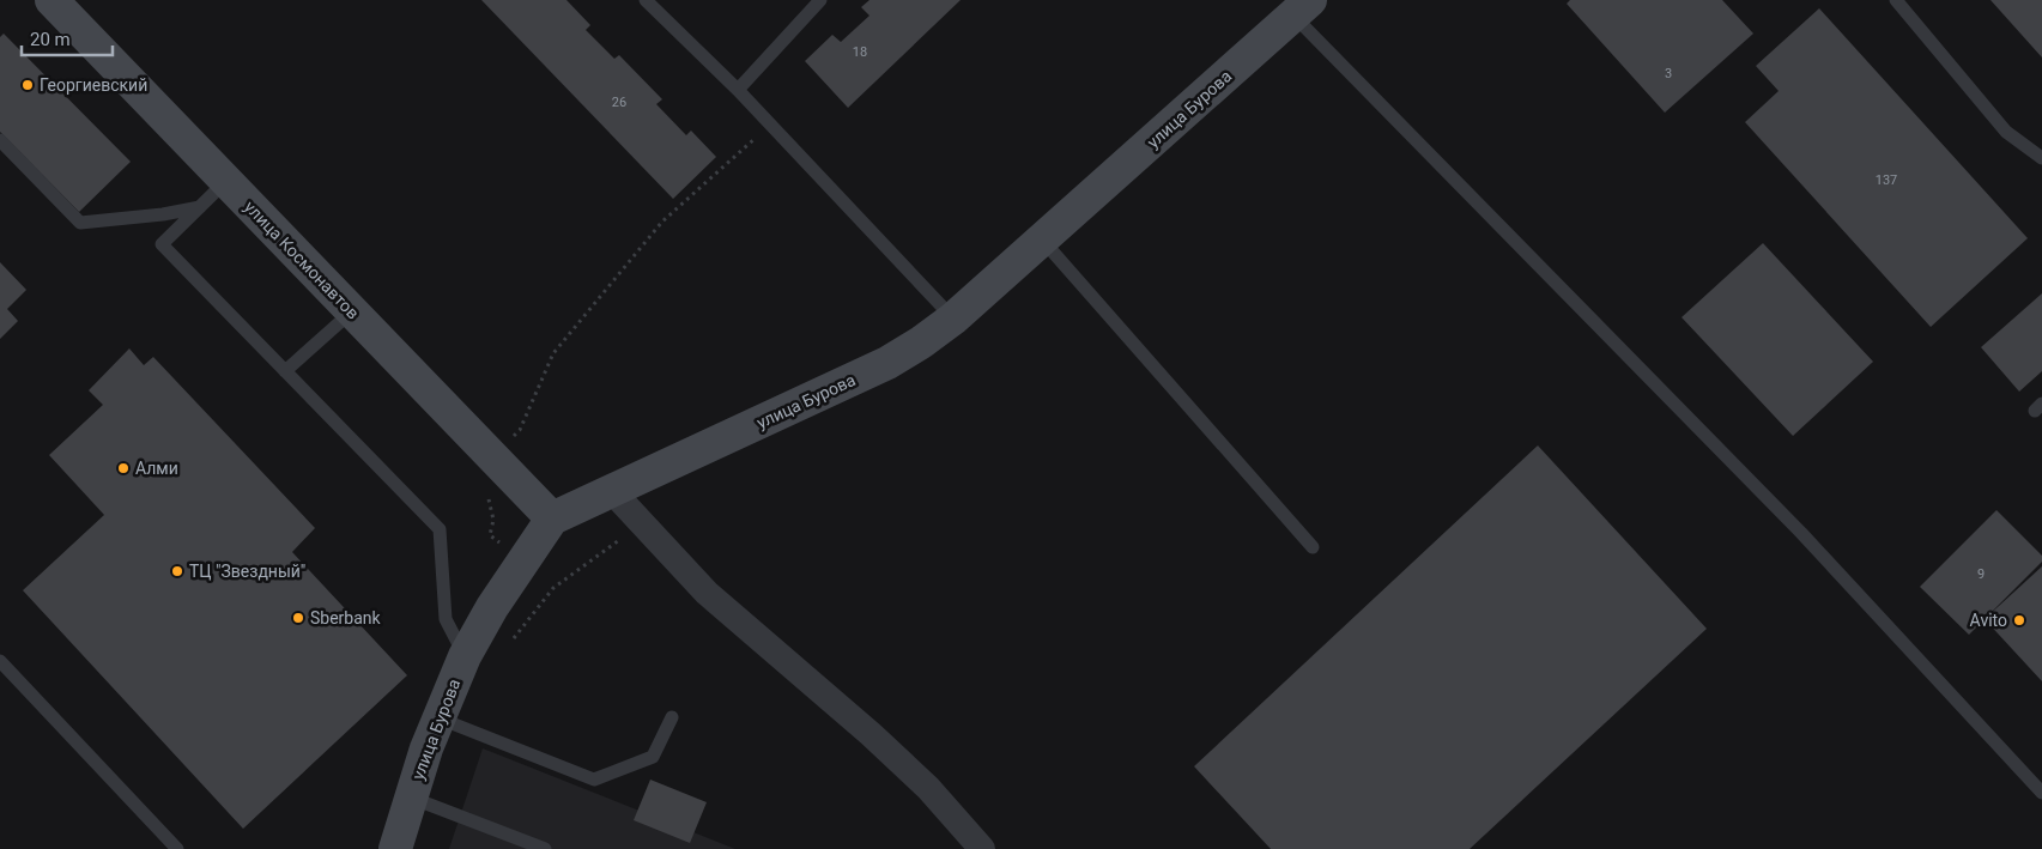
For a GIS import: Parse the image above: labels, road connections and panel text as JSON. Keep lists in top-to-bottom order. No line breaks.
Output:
{"streets":{"main road":["улица Бурова","улица Космонавтов"]},"crossings":[["улица Бурова","улица Космонавтов"]],"places":["Георгиевский","Алми","ТЦ \"Звездный\"","Sberbank","Avito"],"house_numbers":["18","3","26","137","9"],"scale_bar":"20 m"}
